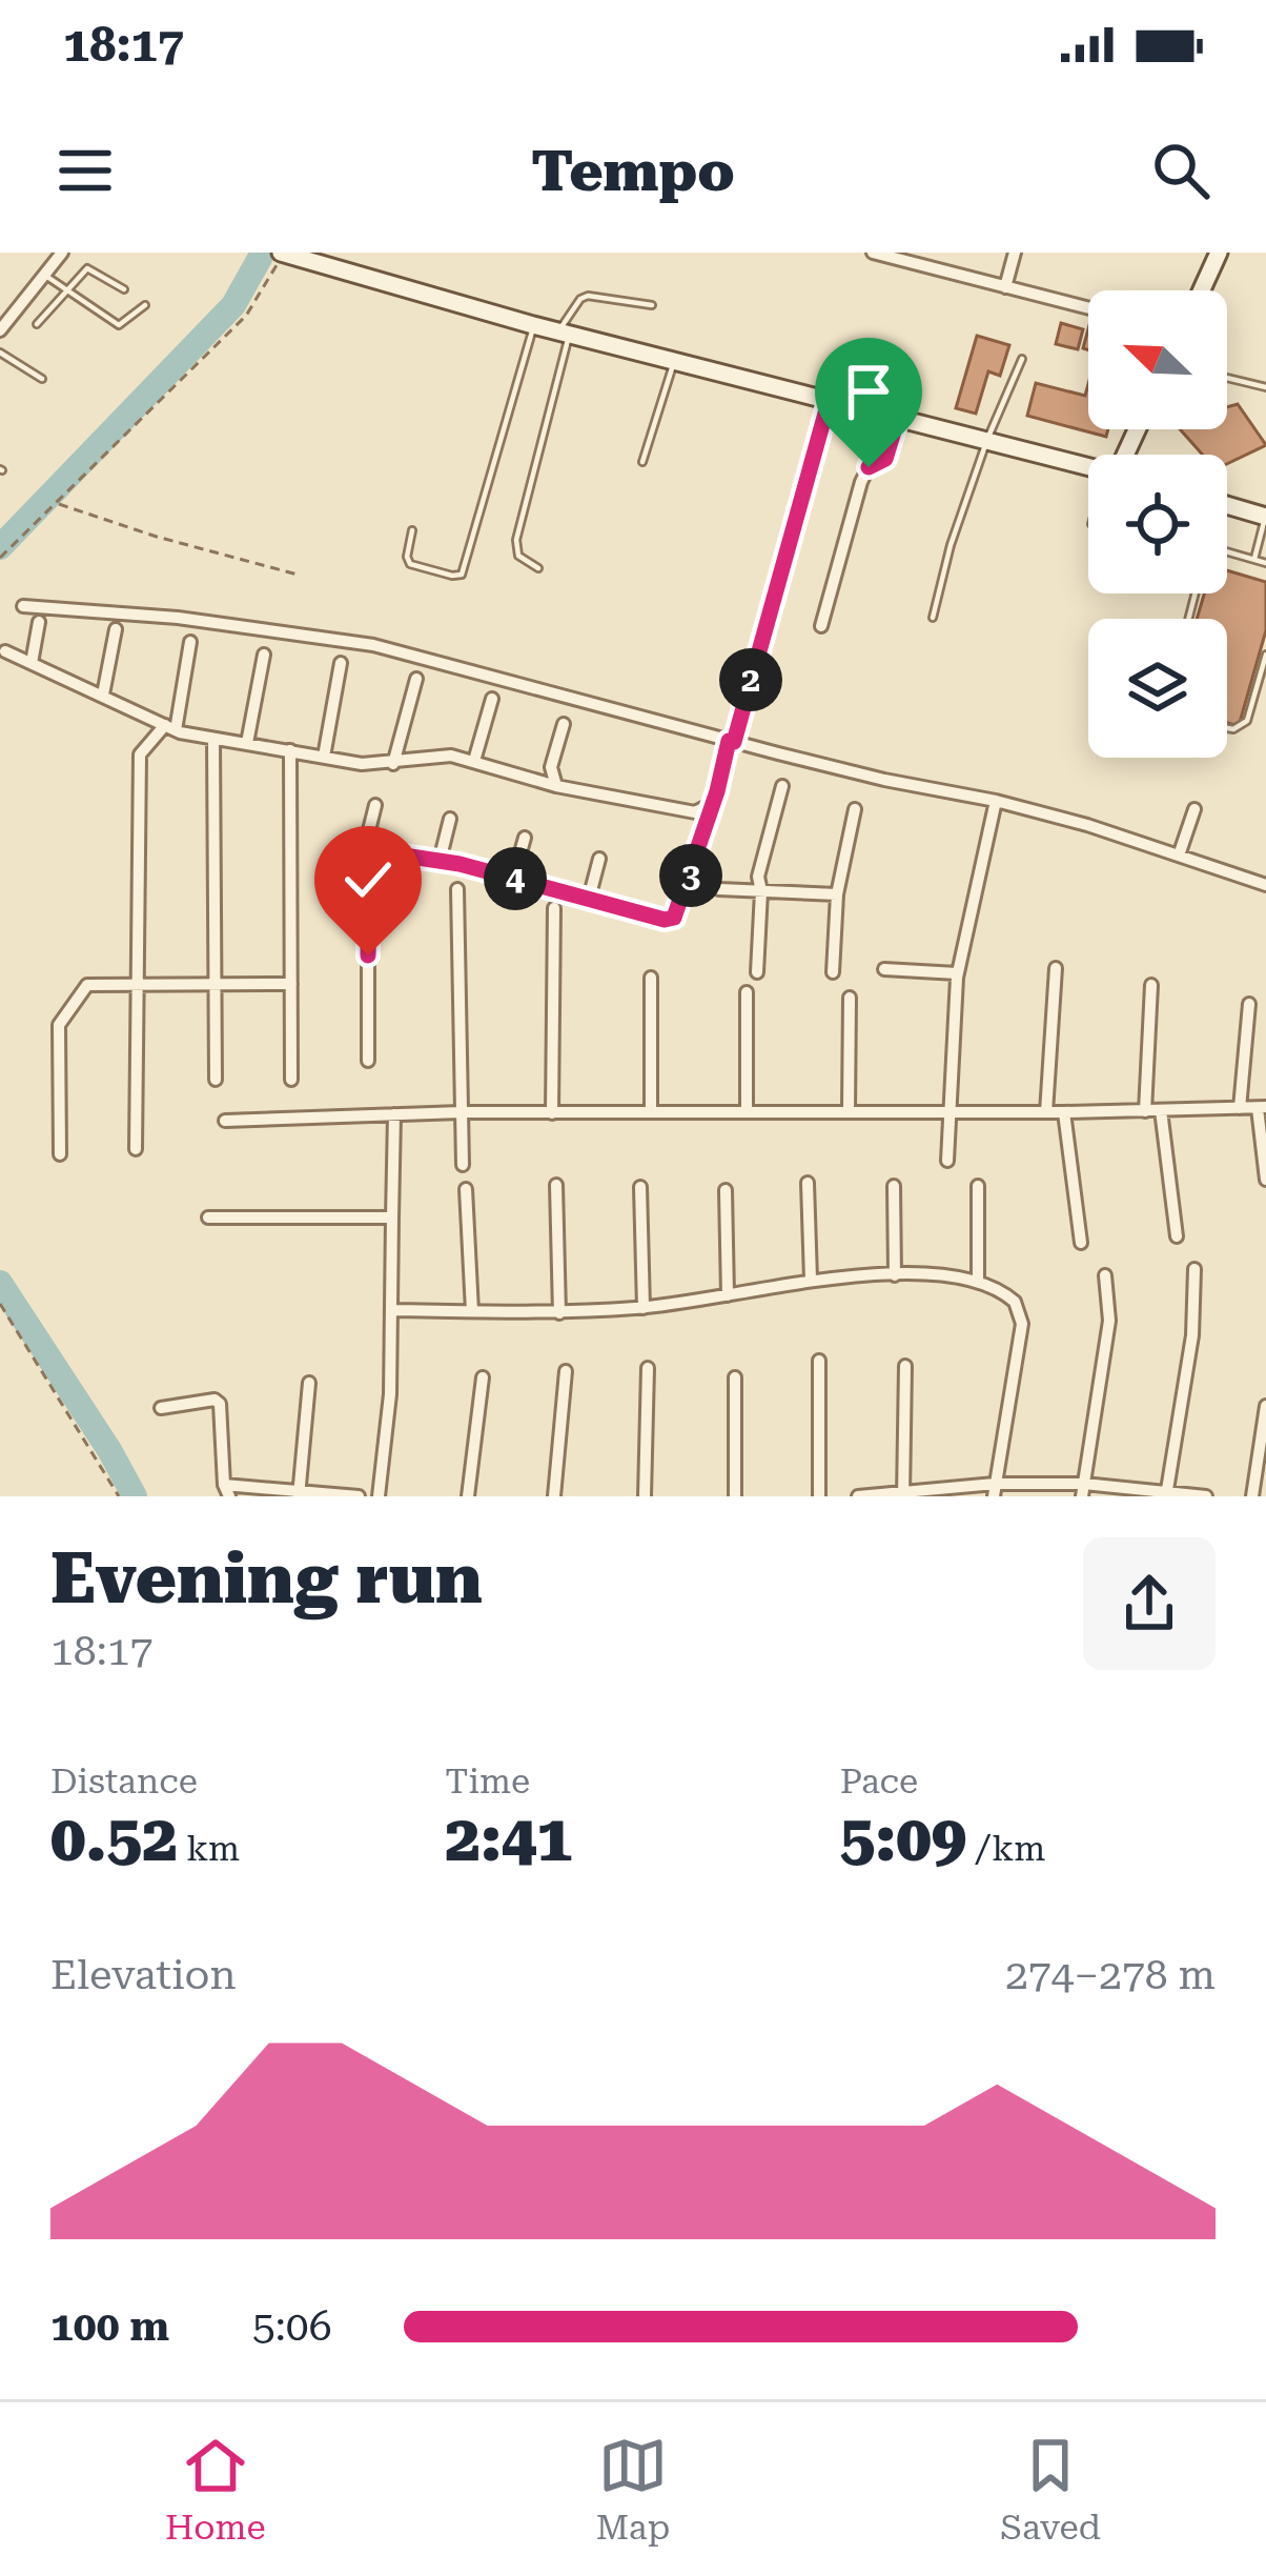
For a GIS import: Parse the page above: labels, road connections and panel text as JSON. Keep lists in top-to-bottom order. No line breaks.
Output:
{"north":"top left","page":{"status":"18:17","header":"Tempo","pins":["2","3","4"],"heading":["Evening run","18:17"],"stats":[["Distance","0.52 km"],["Time","2:41"],["Pace","5:09 /km"]],"chart":["Elevation","274–278 m"],"list":[{"name":"100 m","note":"5:06"}],"tabs":["Home","Map","Saved"]}}
